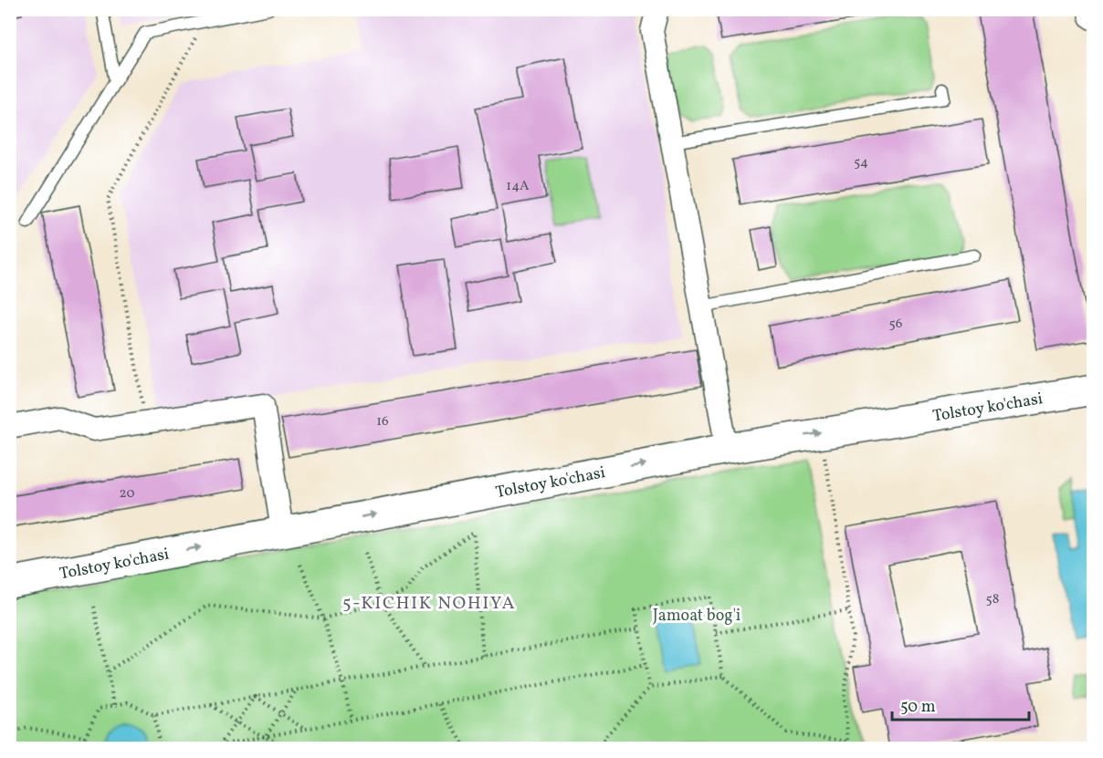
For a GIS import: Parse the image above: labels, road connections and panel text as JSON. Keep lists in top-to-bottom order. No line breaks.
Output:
{"streets":{"street":["Tolstoy ko'chasi"]},"one_way":["Tolstoy ko'chasi"],"districts":["5-KICHIK NOHIYA"],"parks":["Jamoat bog'i"],"house_numbers":["54","14A","56","16","20","58"],"scale_bar":"50 m"}
